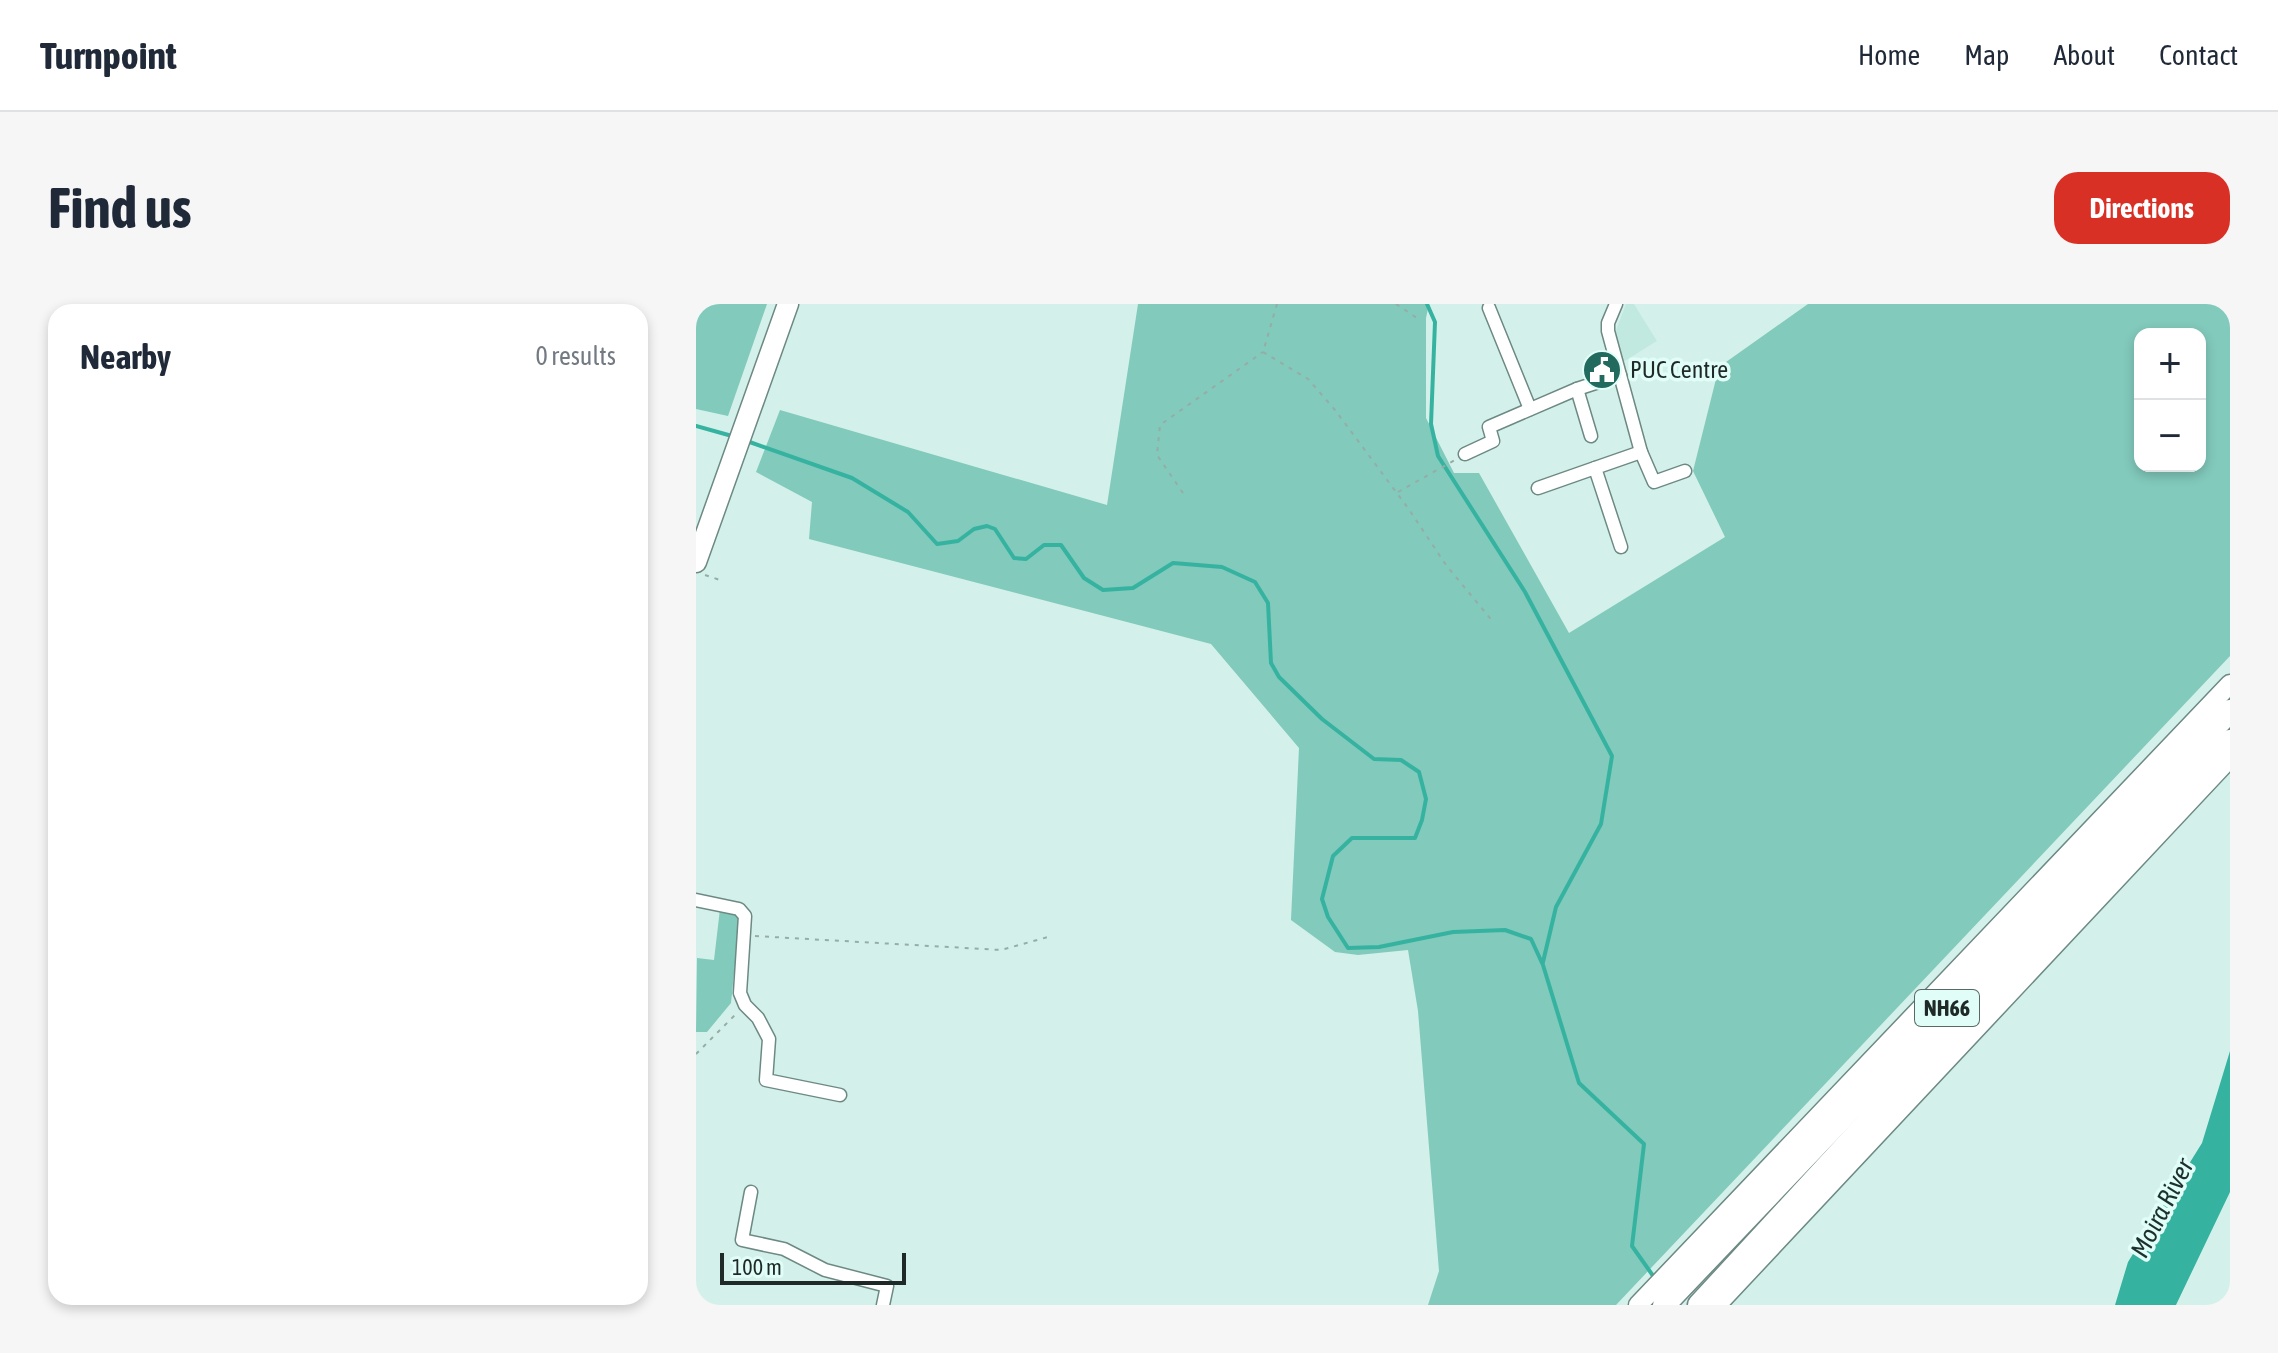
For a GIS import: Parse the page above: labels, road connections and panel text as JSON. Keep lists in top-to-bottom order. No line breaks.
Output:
{"streets":{"highway":["NH66"]},"water":["Moira River"],"places":{"public building":["PUC Centre"]},"scale_bar":"100 m","page":{"header":"Turnpoint","nav":["Home","Map","About","Contact"],"buttons":"Directions","title":"Find us","heading":["Nearby","0 results"],"map_buttons":["+","−"],"scale":"100 m"}}
